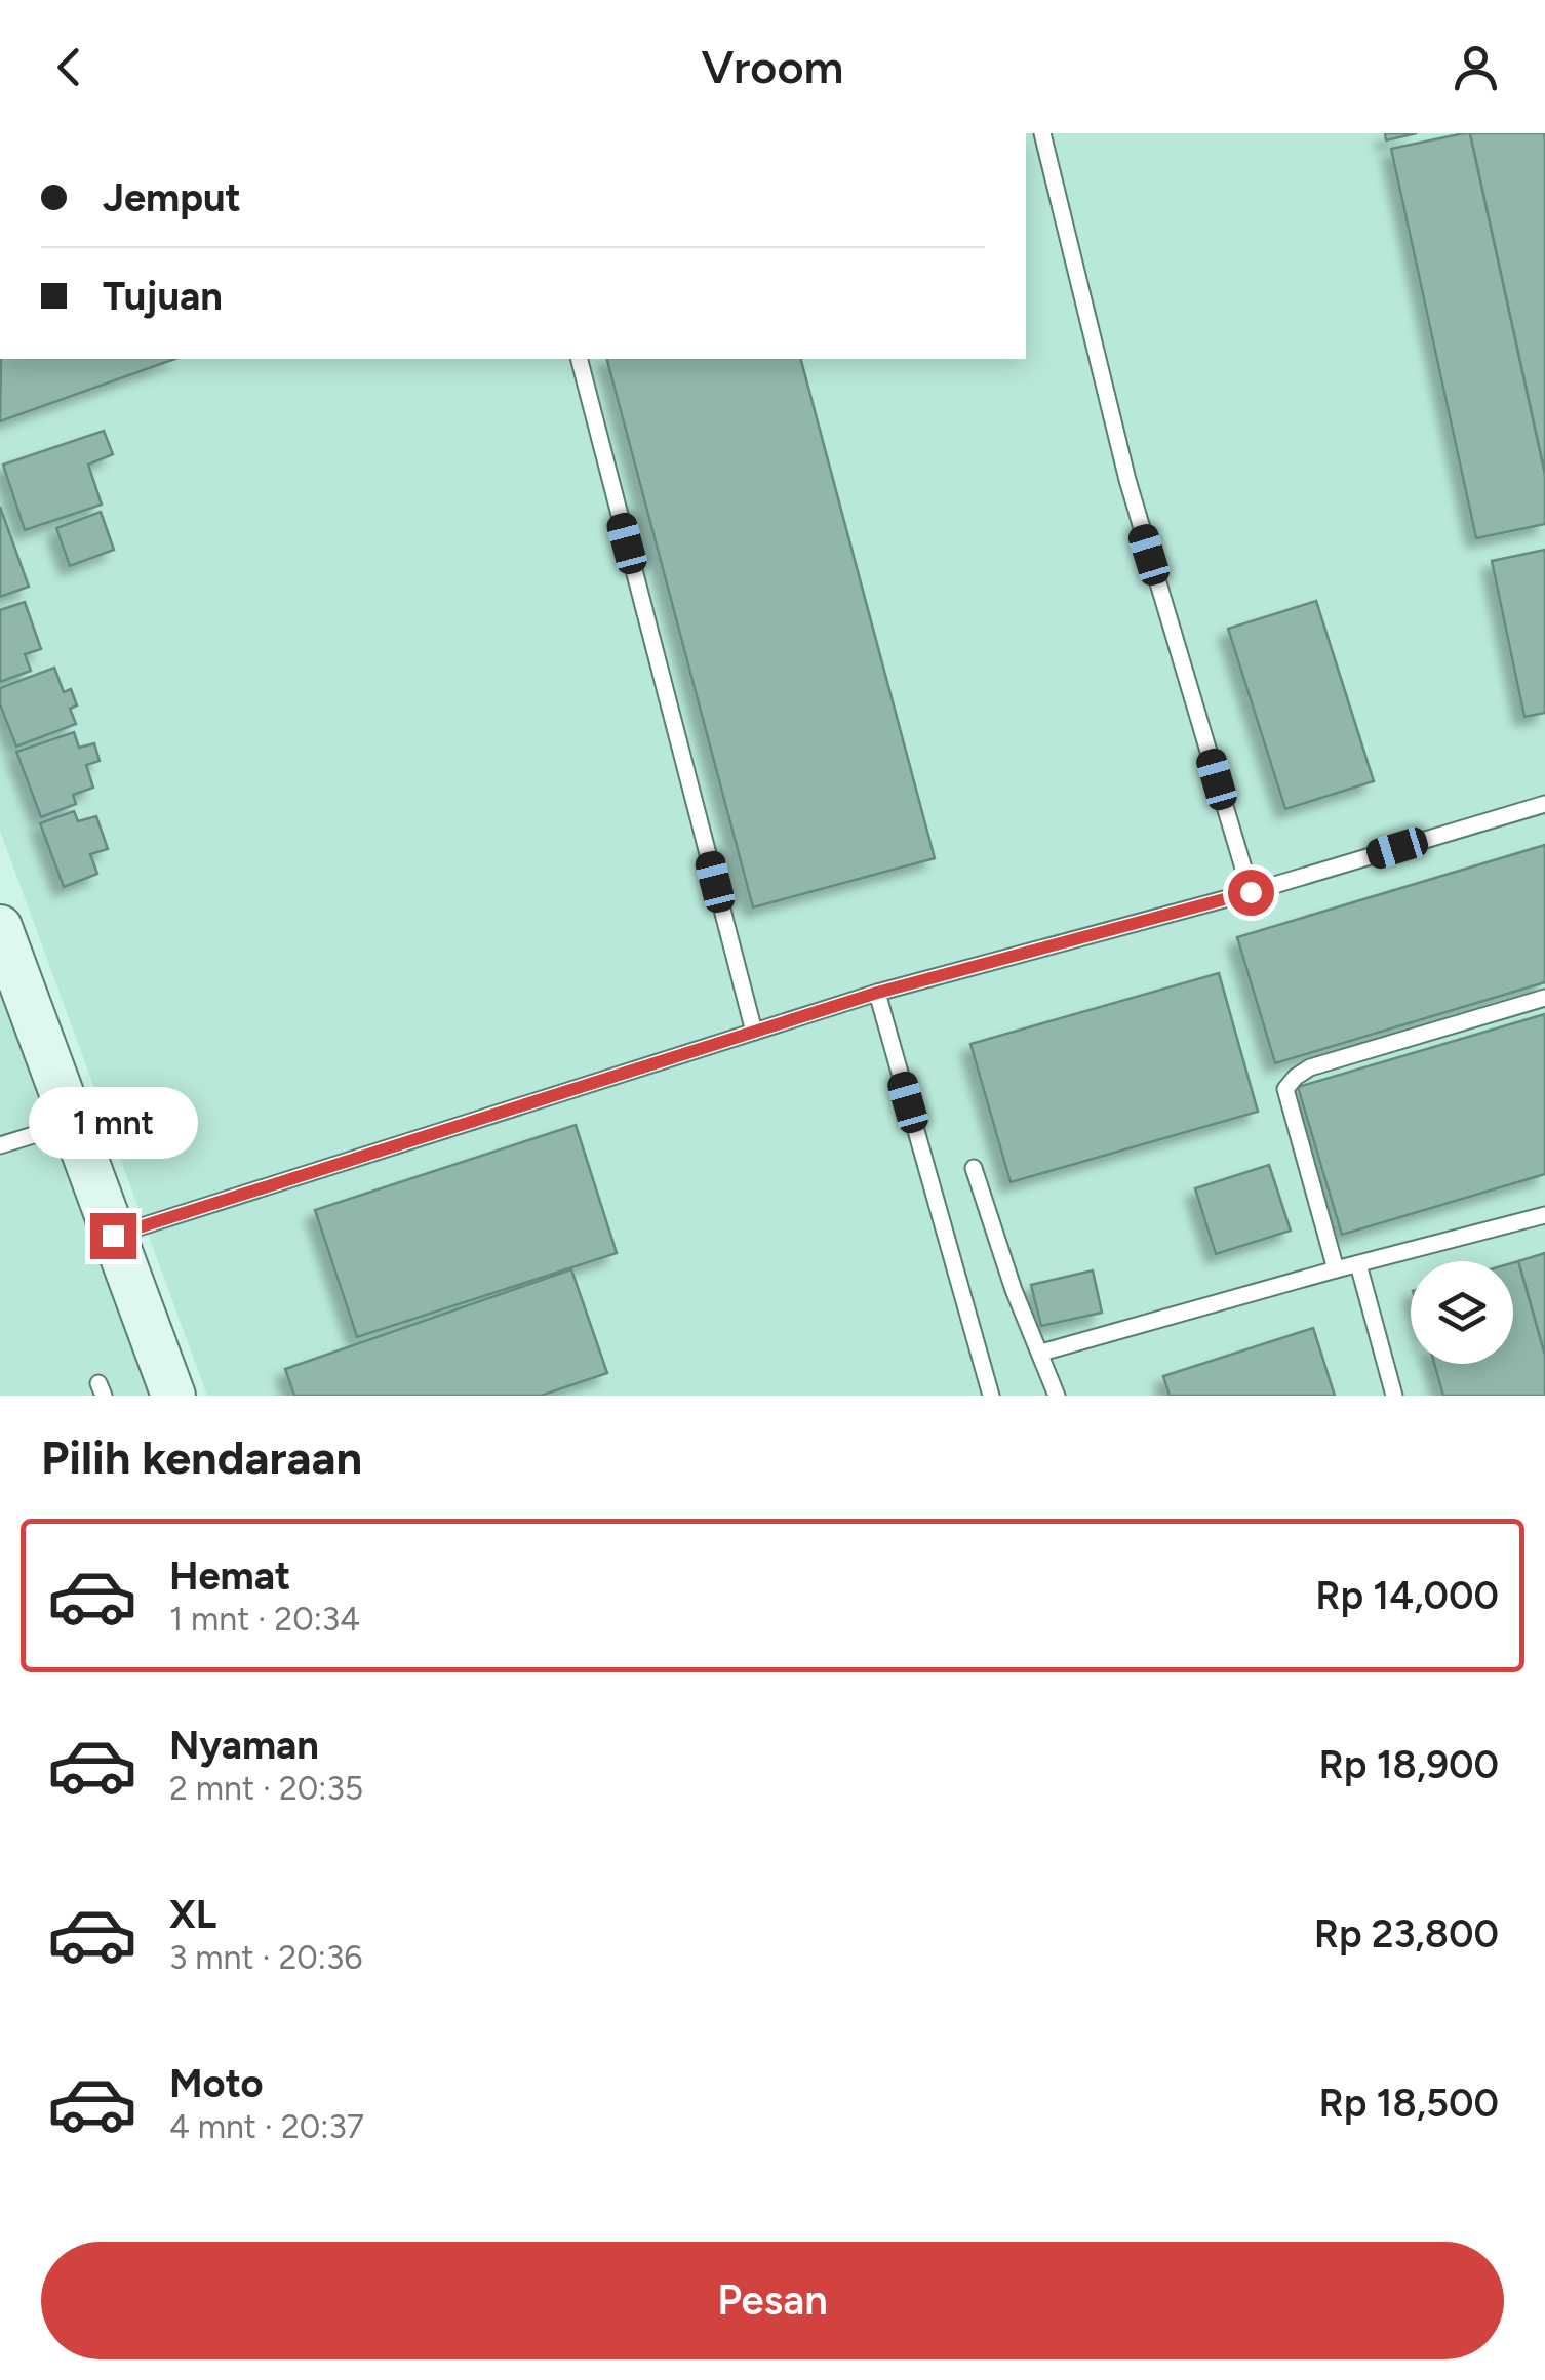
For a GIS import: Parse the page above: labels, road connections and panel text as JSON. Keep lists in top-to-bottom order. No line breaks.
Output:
{"page":{"header":"Vroom","banner":["Jemput","Tujuan"],"bubble":"1 mnt","heading":"Pilih kendaraan","list":[{"name":"Hemat","note":"1 mnt · 20:34","value":"Rp 14,000"},{"name":"Nyaman","note":"2 mnt · 20:35","value":"Rp 18,900"},{"name":"XL","note":"3 mnt · 20:36","value":"Rp 23,800"},{"name":"Moto","note":"4 mnt · 20:37","value":"Rp 18,500"}],"buttons":"Pesan"}}
